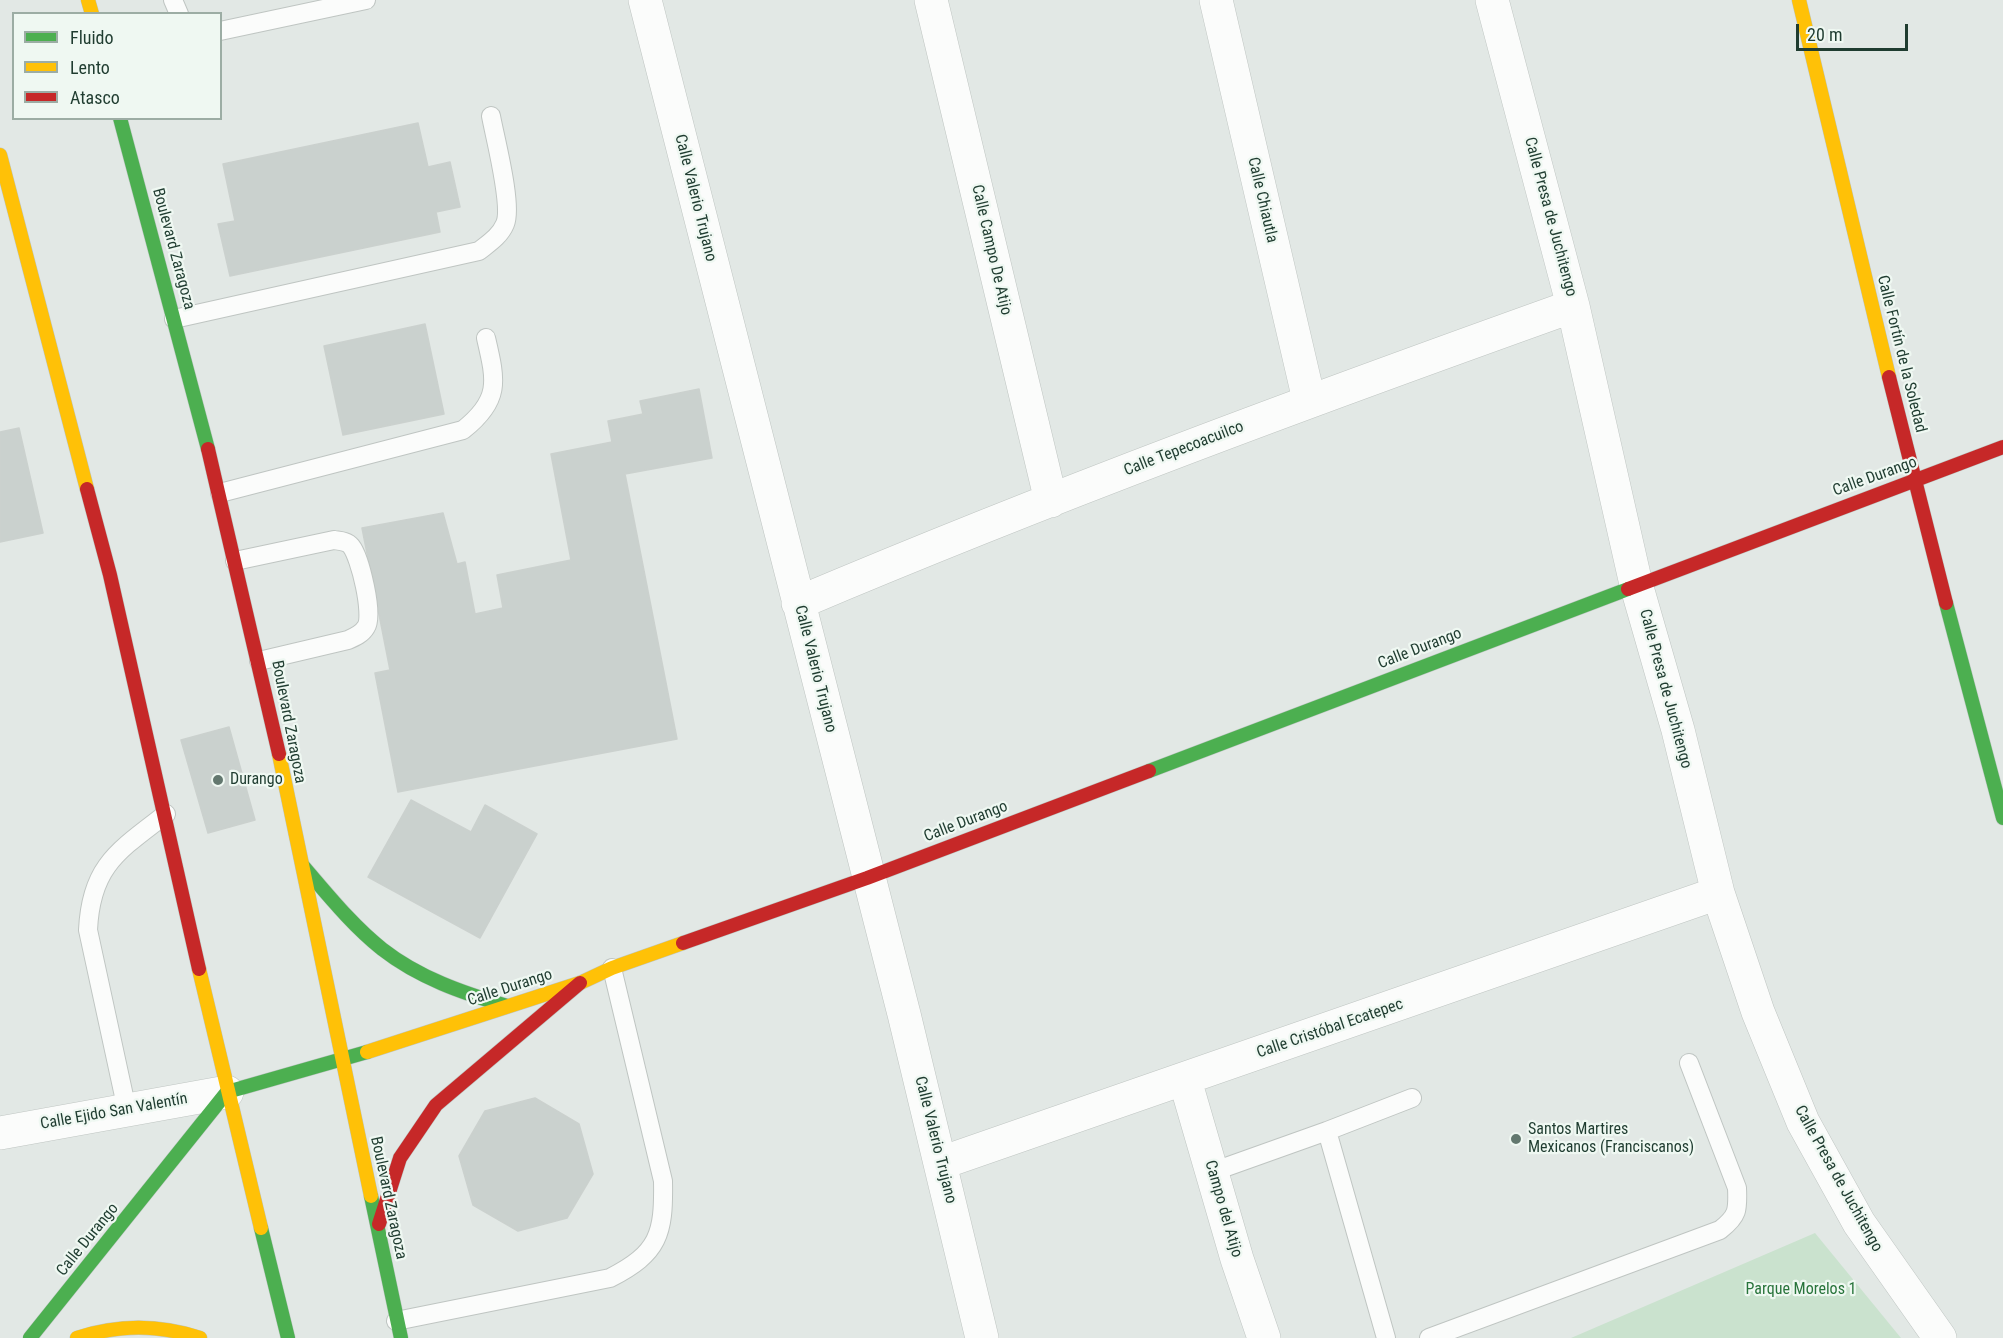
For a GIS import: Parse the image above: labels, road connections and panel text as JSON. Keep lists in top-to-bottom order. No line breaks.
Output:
{"streets":{"main road":["Boulevard Zaragoza","Calle Fortín de la Soledad","Calle Durango"],"street":["Calle Valerio Trujano","Calle Chiautla","Calle Presa de Juchitengo","Calle Campo De Atijo","Calle Tepecoacuilco","Calle Cristóbal Ecatepec","Calle Ejido San Valentín","Campo del Atijo"]},"crossings":[["Calle Valerio Trujano","Calle Tepecoacuilco"],["Calle Valerio Trujano","Calle Durango"],["Calle Valerio Trujano","Calle Cristóbal Ecatepec"],["Calle Chiautla","Calle Tepecoacuilco"],["Calle Presa de Juchitengo","Calle Tepecoacuilco"],["Calle Presa de Juchitengo","Calle Durango"],["Calle Presa de Juchitengo","Calle Cristóbal Ecatepec"],["Boulevard Zaragoza","Calle Durango"],["Calle Campo De Atijo","Calle Tepecoacuilco"],["Calle Fortín de la Soledad","Calle Durango"],["Calle Durango","Calle Ejido San Valentín"],["Calle Cristóbal Ecatepec","Campo del Atijo"]],"parks":["Parque Morelos 1"],"places":["Durango","Santos Martires Mexicanos (Franciscanos)"],"legend":["Fluido","Lento","Atasco"],"scale_bar":"20 m"}
